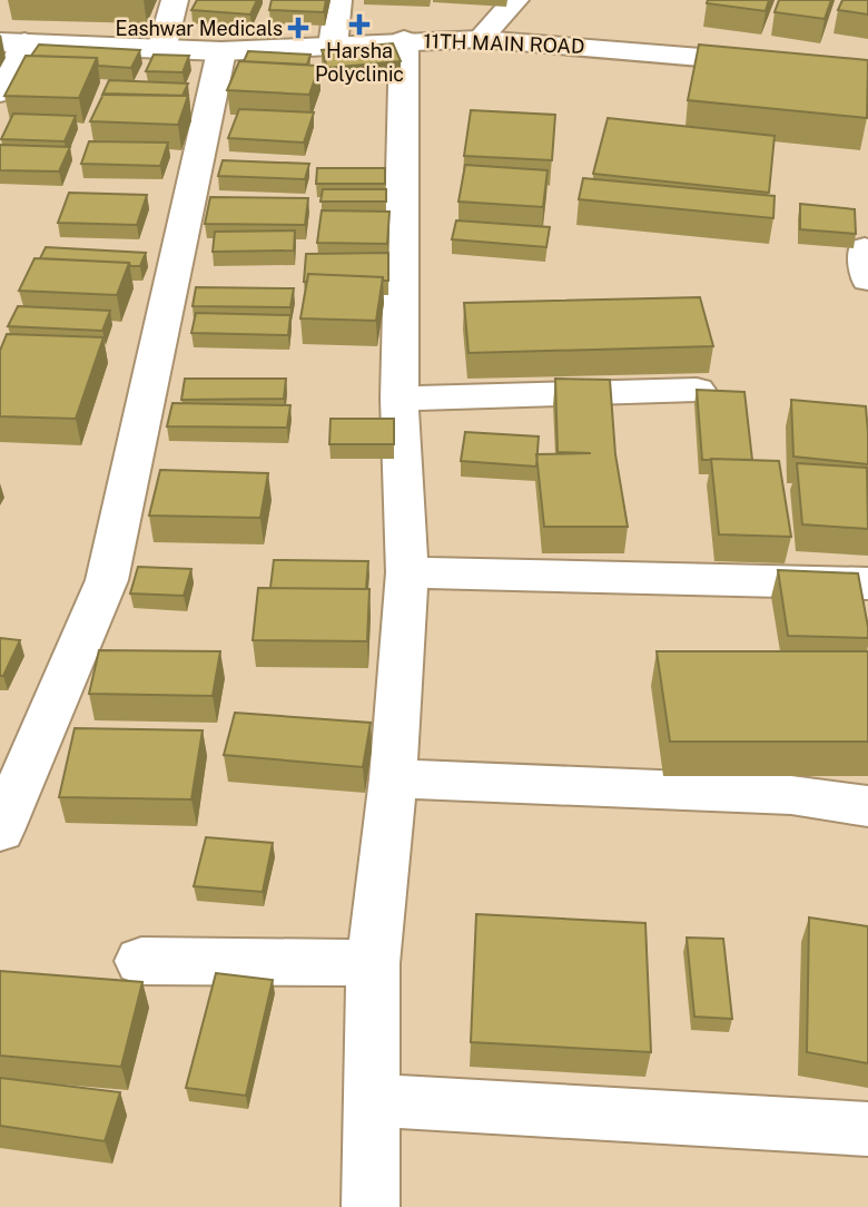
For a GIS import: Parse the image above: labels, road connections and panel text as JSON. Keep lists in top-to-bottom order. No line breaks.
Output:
{"streets":{"street":["11TH MAIN ROAD"]},"places":{"health":["Harsha Polyclinic","Eashwar Medicals"]}}
